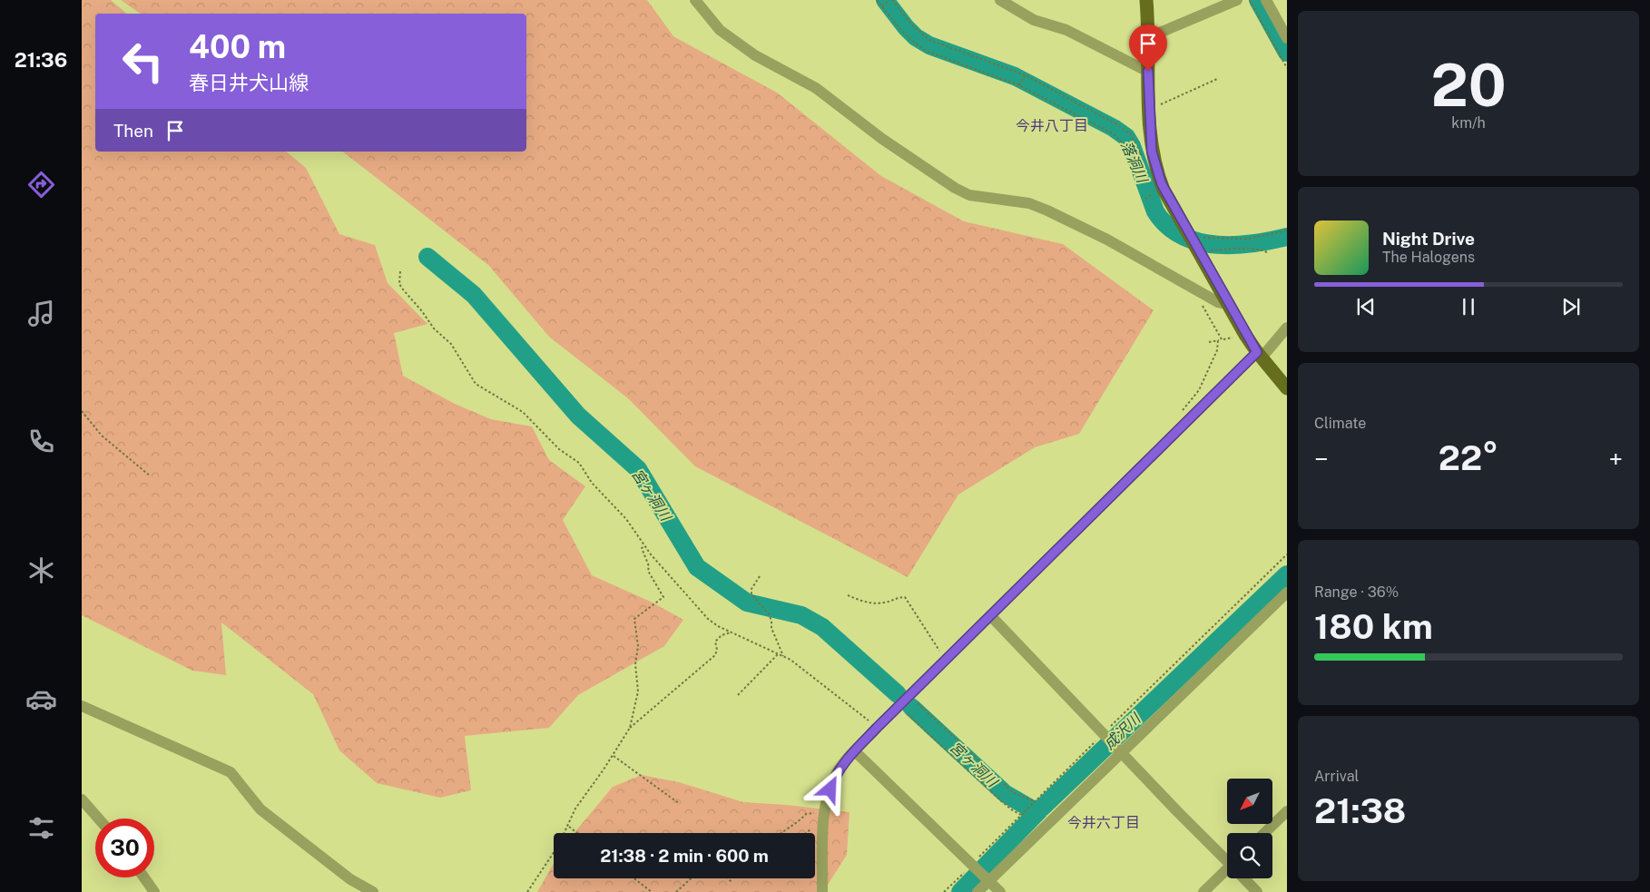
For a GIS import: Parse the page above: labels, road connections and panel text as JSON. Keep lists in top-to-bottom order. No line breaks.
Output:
{"districts":["今井八丁目","今井六丁目"],"water":["落洞川","宮ヶ洞川","成沢川"],"north":"bottom left","page":{"tabs":"21:36","tile":[["20","km/h"],"Climate",["Range · 36%","180 km"],["Arrival","21:38"]],"turn":["400 m","春日井犬山線"],"then":"Then","song":["Night Drive","The Halogens"],"heat":["−","22°","+"],"limit":"30","trip":"21:38 · 2 min · 600 m"}}
